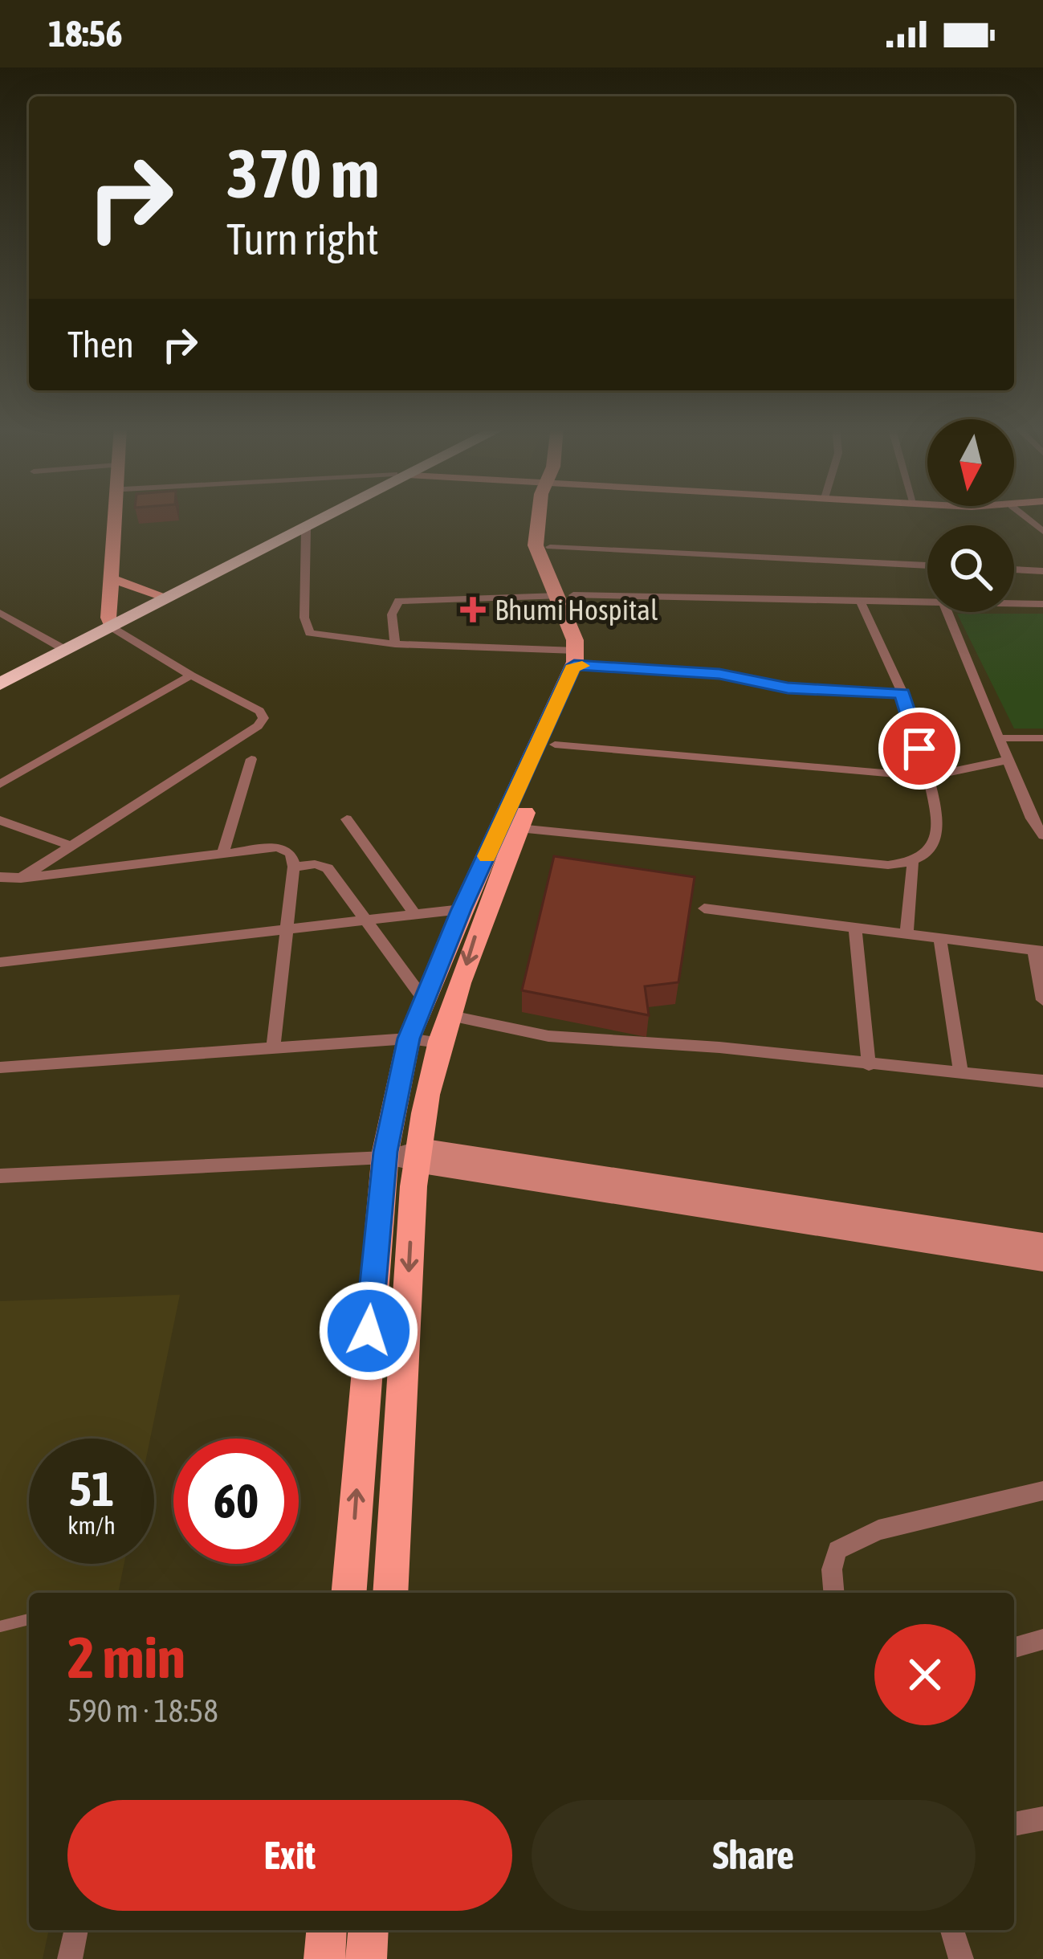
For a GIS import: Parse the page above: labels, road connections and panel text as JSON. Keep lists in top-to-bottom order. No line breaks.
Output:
{"places":{"health":["Bhumi Hospital"]},"north":"bottom","page":{"status":"18:56","turn":["370 m","Turn right"],"then":"Then","speed":"51 km/h","limit":"60","heading":["2 min","590 m · 18:58"],"buttons":["Exit","Share"]}}
